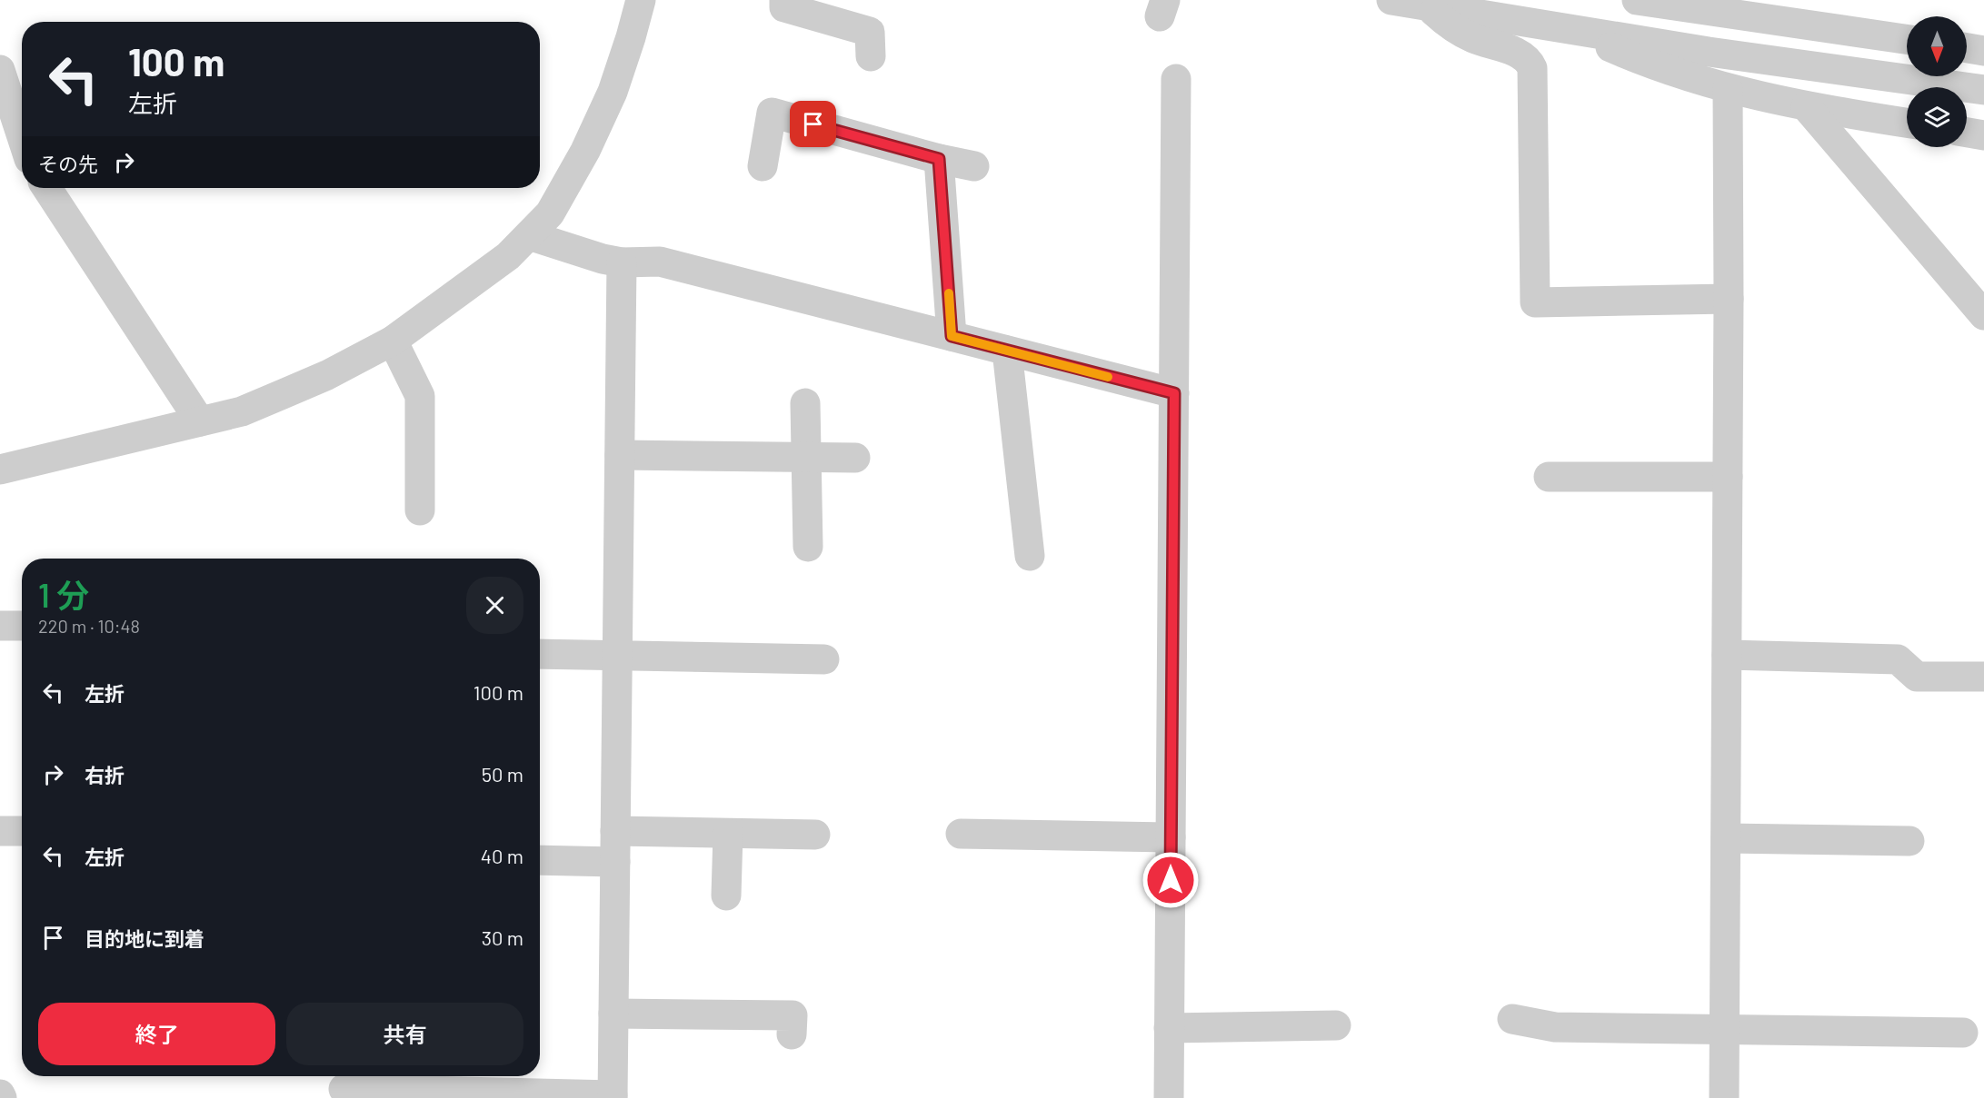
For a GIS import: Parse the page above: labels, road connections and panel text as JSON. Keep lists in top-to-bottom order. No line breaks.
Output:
{"north":"bottom","page":{"turn":["100 m","左折"],"then":"その先","heading":["1 分","220 m · 10:48"],"list":[{"name":"左折","value":"100 m"},{"name":"右折","value":"50 m"},{"name":"左折","value":"40 m"},{"name":"目的地に到着","value":"30 m"}],"buttons":["終了","共有"]}}
